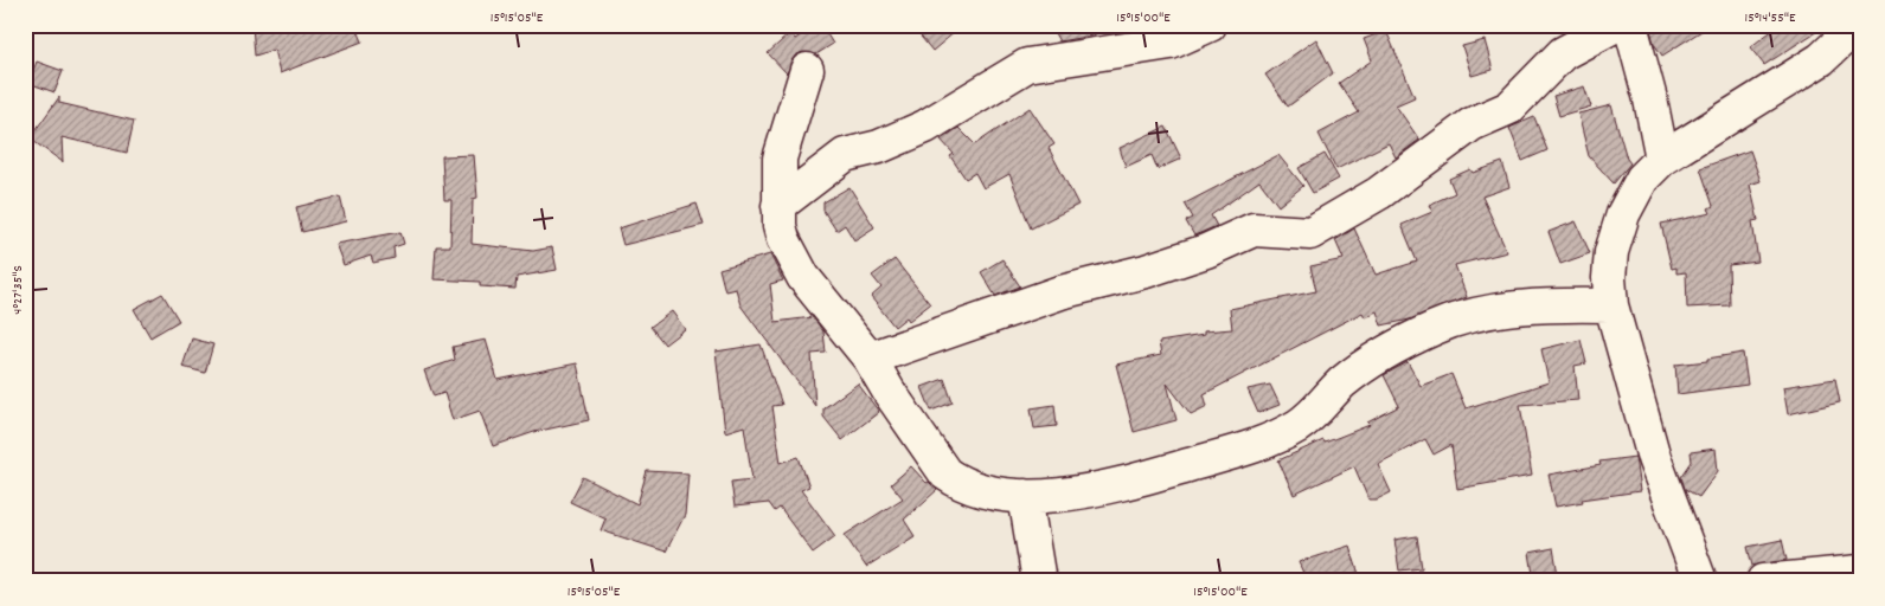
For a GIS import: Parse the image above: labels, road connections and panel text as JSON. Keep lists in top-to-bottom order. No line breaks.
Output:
{"coordinates":["15°15'05\"E","15°15'00\"E","15°14'55\"E","4°27'35\"S"]}
